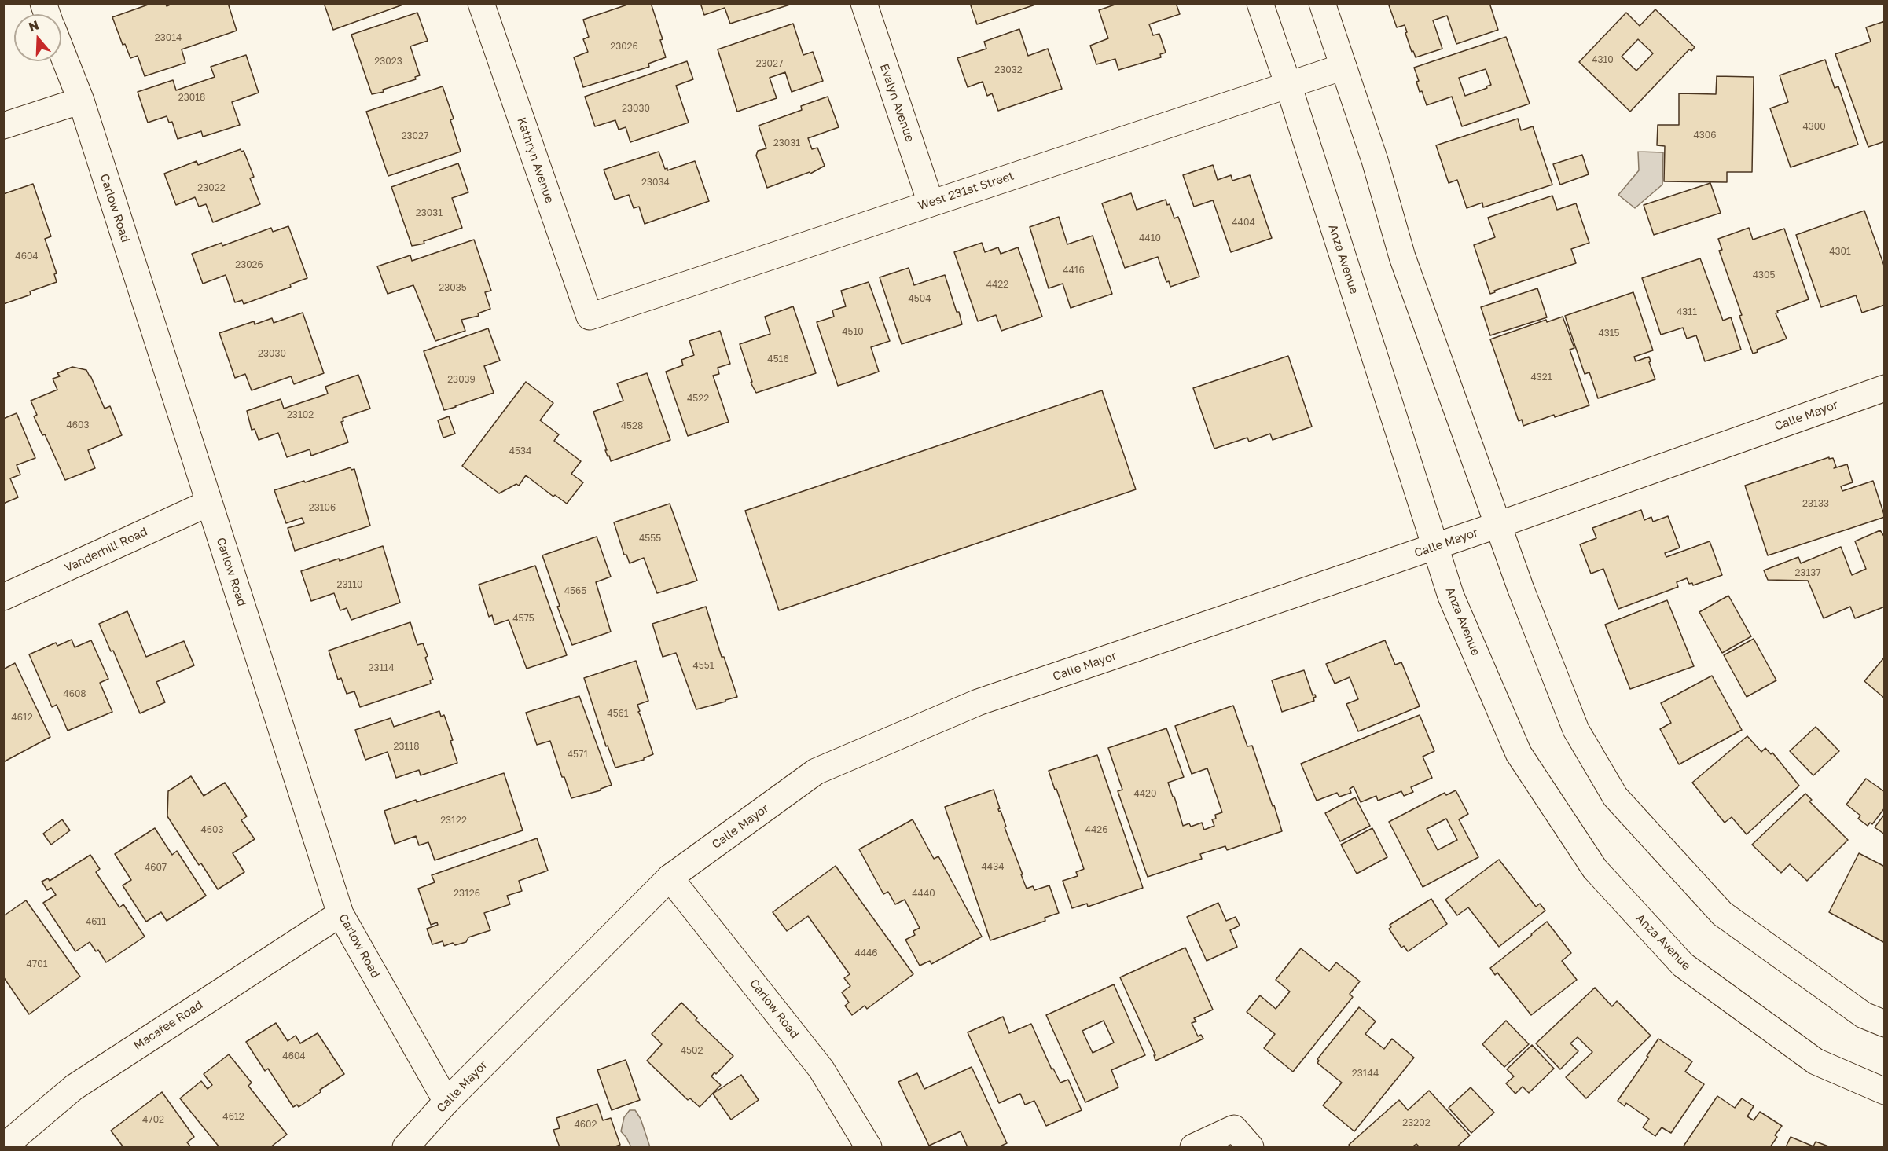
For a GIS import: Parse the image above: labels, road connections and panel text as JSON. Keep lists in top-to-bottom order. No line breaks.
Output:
{"streets":{"street":["Evalyn Avenue","Kathryn Avenue","West 231st Street","Carlow Road","Anza Avenue","Calle Mayor","Vanderhill Road","Macafee Road"]},"crossings":[["Evalyn Avenue","West 231st Street"],["Kathryn Avenue","West 231st Street"],["West 231st Street","Anza Avenue"],["Carlow Road","Calle Mayor"],["Carlow Road","Vanderhill Road"],["Carlow Road","Macafee Road"],["Anza Avenue","Calle Mayor"]],"house_numbers":["23014","23026","4310","23023","23027","23032","23018","23030","4300","4306","23027","23031","23034","23022","23031","4404","4410","4301","4604","23026","4416","4305","4422","23035","4504","4311","4510","4315","23030","4516","4321","23039","4522","23102","4603","4528","4534","23133","23106","4555","23137","23110","4565","4575","4551","23114","4608","4561","4612","23118","4571","4420","23122","4603","4426","4434","4607","23126","4440","4611","4446","4701","4502","4604","23144","4612","4702","23202","4602"],"north":"top"}
